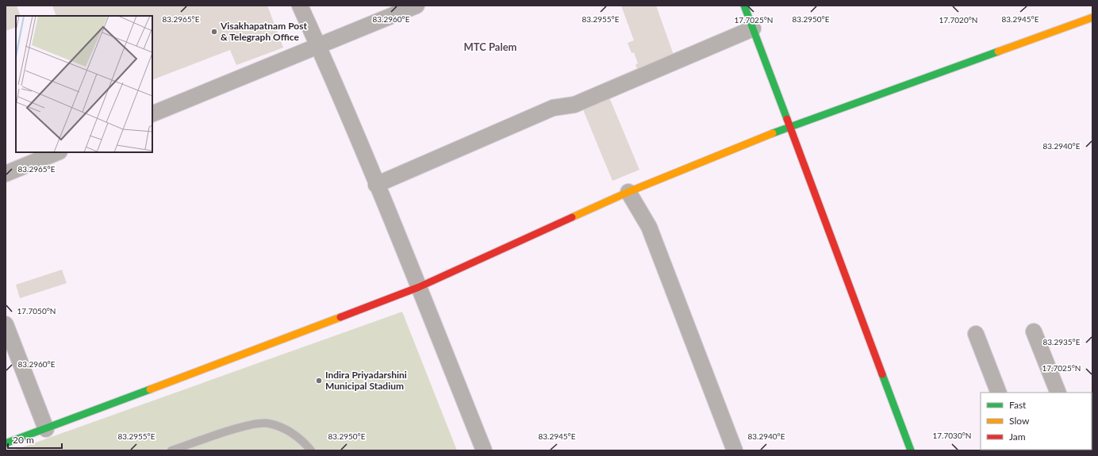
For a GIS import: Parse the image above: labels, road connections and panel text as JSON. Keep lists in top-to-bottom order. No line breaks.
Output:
{"districts":["MTC Palem"],"places":["Visakhapatnam Post & Telegraph Office","Indira Priyadarshini Municipal Stadium"],"legend":["Fast","Slow","Jam"],"scale_bar":"20 m","coordinates":["83.2965°E","83.2960°E","83.2955°E","83.2950°E","83.2945°E","17.7025°N","17.7020°N","83.2940°E","17.7050°N","83.2935°E","17.7030°N"]}
